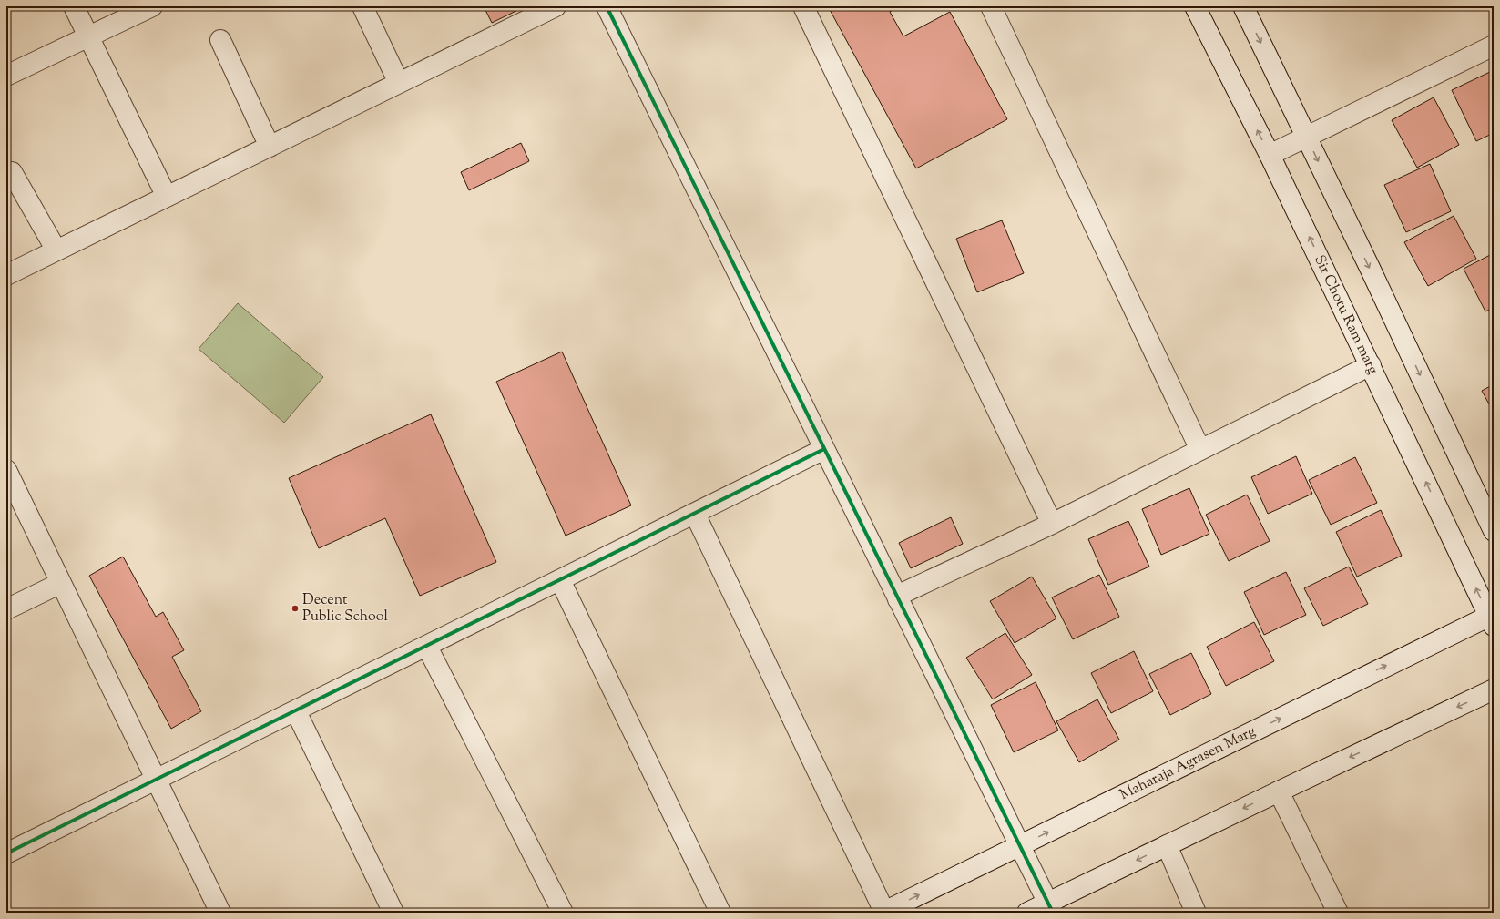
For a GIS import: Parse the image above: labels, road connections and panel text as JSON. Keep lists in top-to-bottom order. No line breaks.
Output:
{"streets":{"street":["Sir Chotu Ram marg","Maharaja Agrasen Marg"]},"crossings":[["Sir Chotu Ram marg","Maharaja Agrasen Marg"]],"places":["Decent Public School"]}
